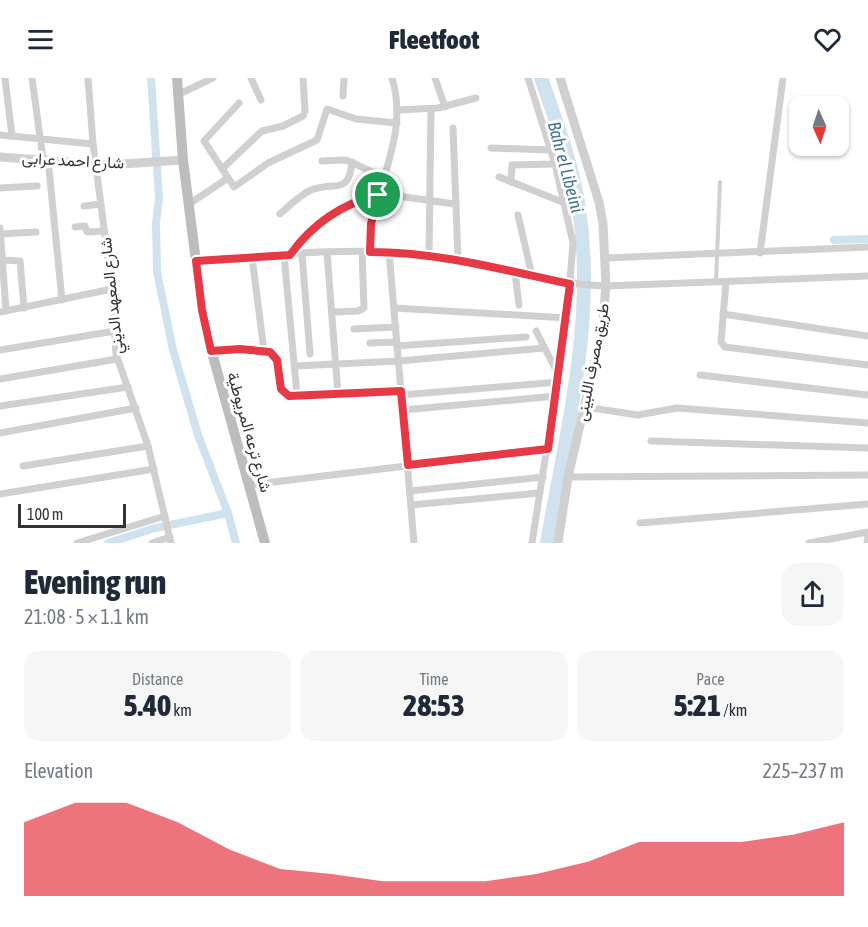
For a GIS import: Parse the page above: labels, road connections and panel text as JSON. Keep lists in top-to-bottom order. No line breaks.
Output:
{"streets":{"main road":["شارع ترعه المريوطية"],"street":["شارع احمد عرابى","شارع المعهد الديني","طريق مصرف اللبينى"]},"crossings":[["شارع احمد عرابى","شارع المعهد الديني"],["شارع احمد عرابى","شارع ترعه المريوطية"]],"water":["Bahr el Libeini"],"scale_bar":"100 m","north":"bottom","page":{"header":"Fleetfoot","scale":"100 m","heading":["Evening run","21:08 · 5 × 1.1 km"],"stats":[["Distance","5.40 km"],["Time","28:53"],["Pace","5:21 /km"]],"chart":["Elevation","225–237 m"]}}
